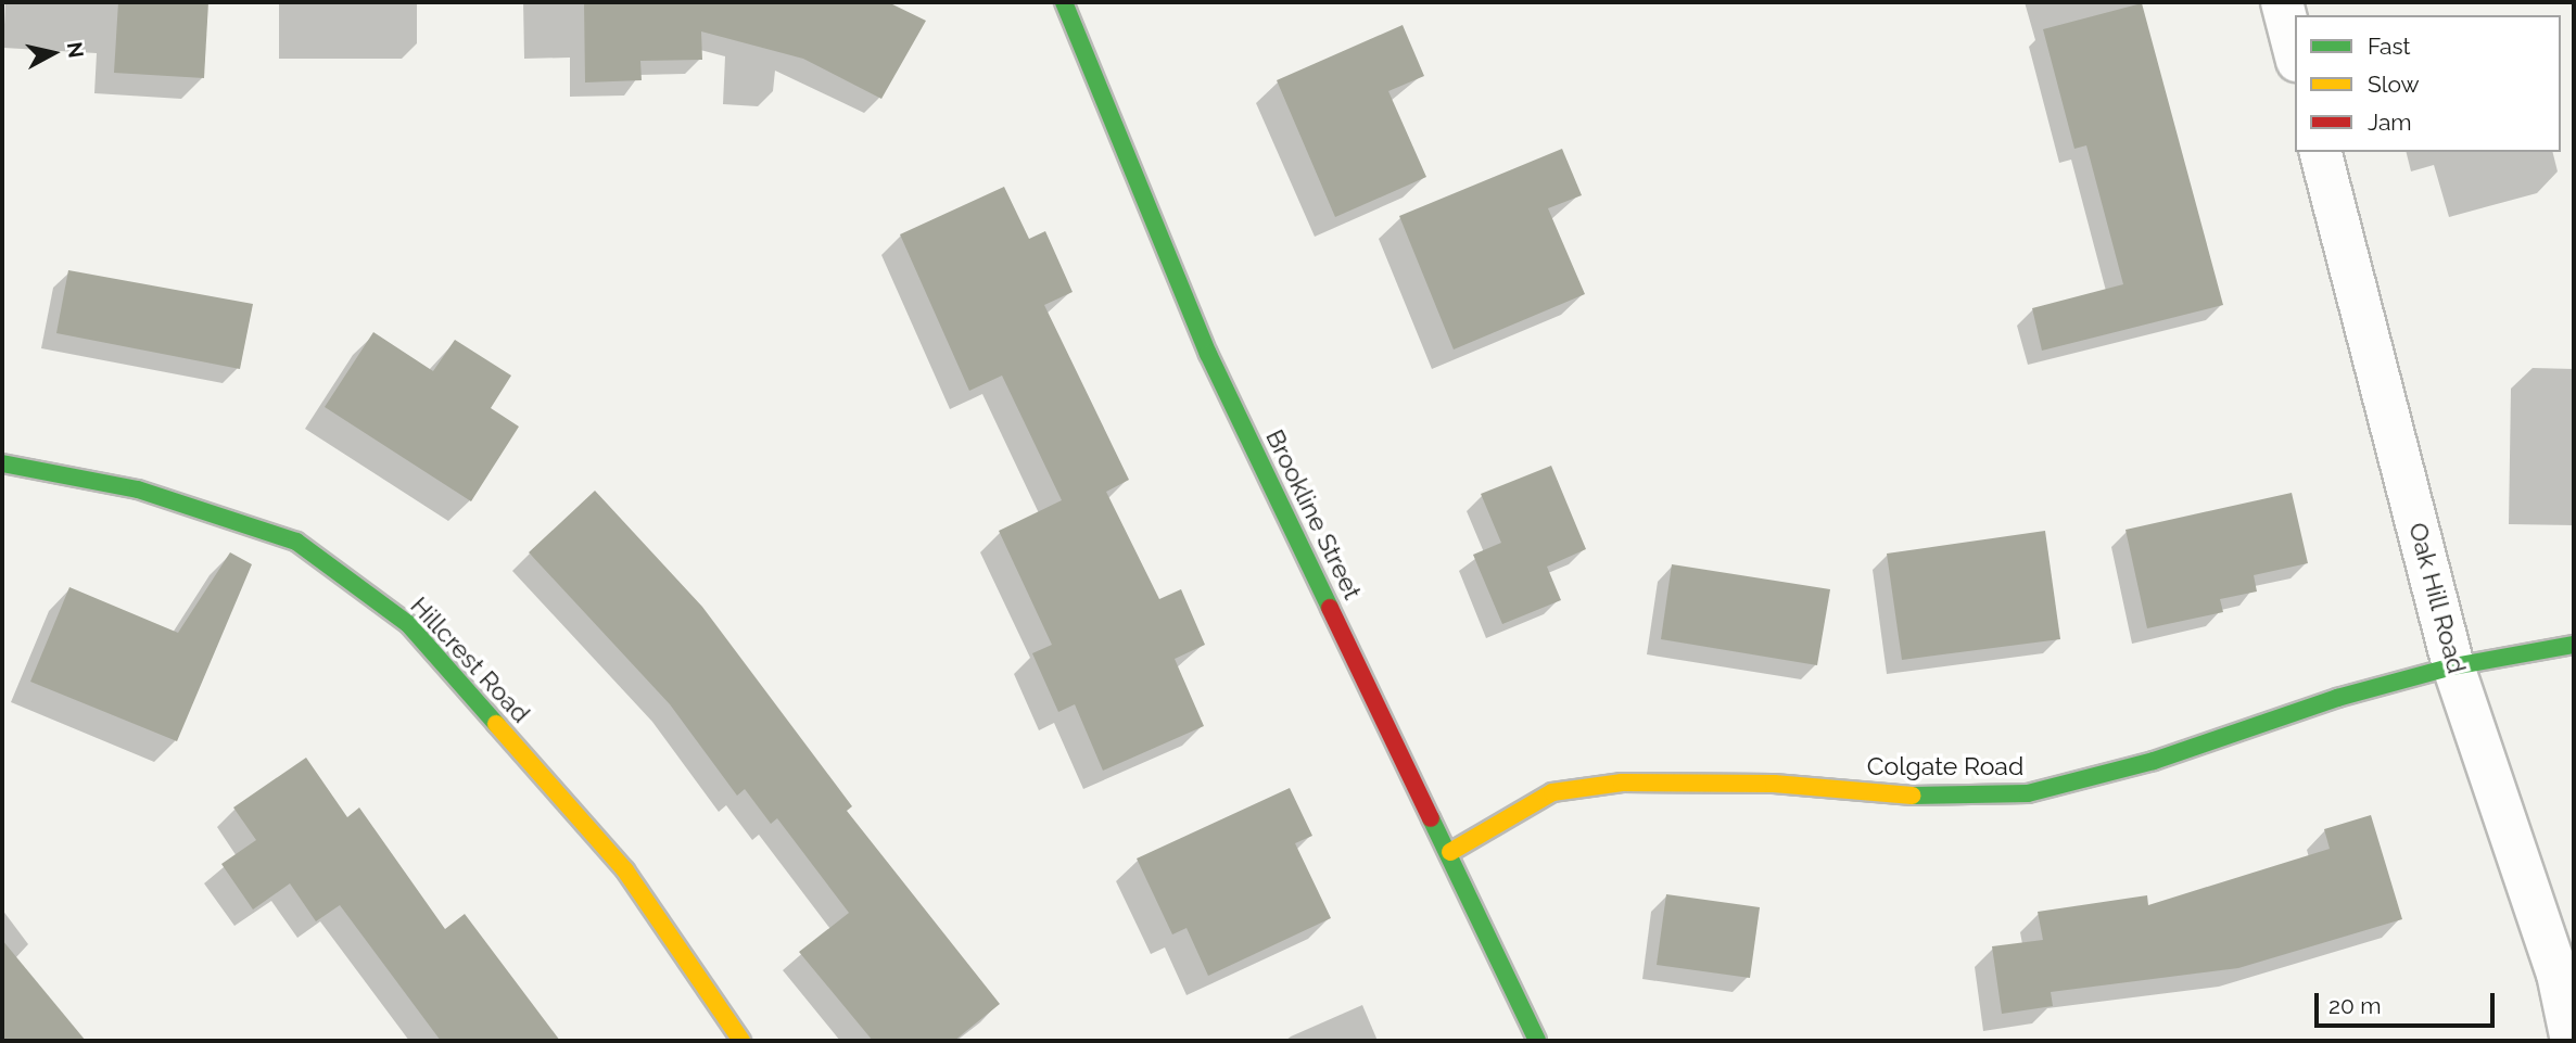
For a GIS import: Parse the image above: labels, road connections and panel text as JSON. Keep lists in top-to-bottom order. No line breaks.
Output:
{"streets":{"street":["Brookline Street","Oak Hill Road","Hillcrest Road","Colgate Road"]},"crossings":[["Brookline Street","Colgate Road"],["Oak Hill Road","Colgate Road"]],"legend":["Fast","Slow","Jam"],"scale_bar":"20 m","north":"right"}
